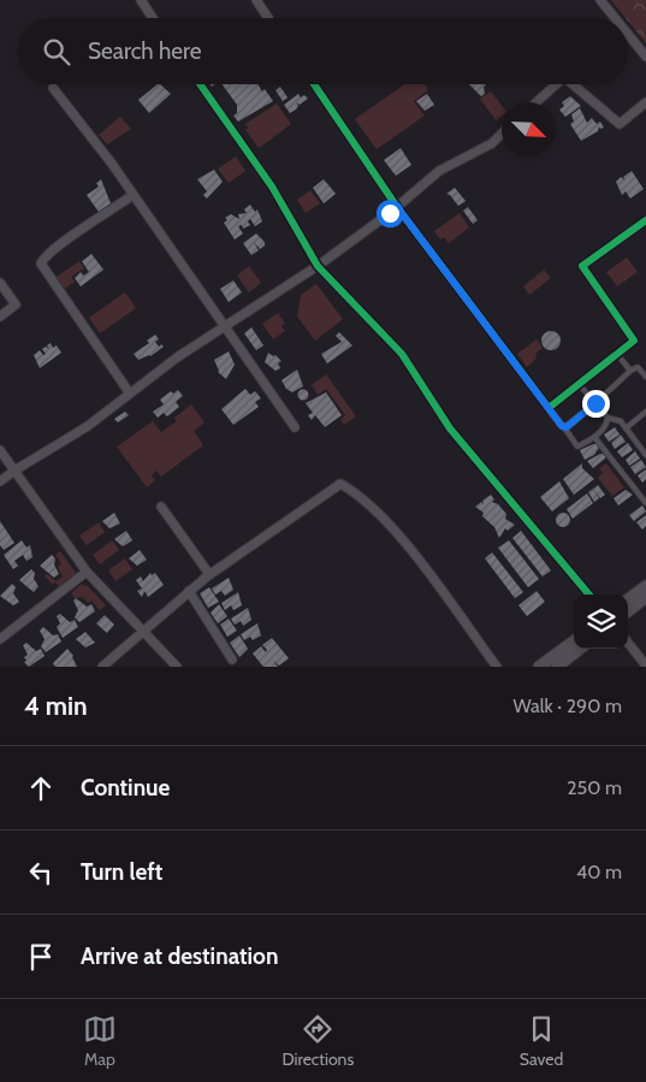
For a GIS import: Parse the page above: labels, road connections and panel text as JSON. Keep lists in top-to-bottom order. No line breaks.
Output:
{"north":"bottom right","page":{"search":"Search here","heading":["4 min","Walk · 290 m"],"list":[["Continue","250 m"],["Turn left","40 m"],"Arrive at destination"],"nav":["Map","Directions","Saved"]}}
